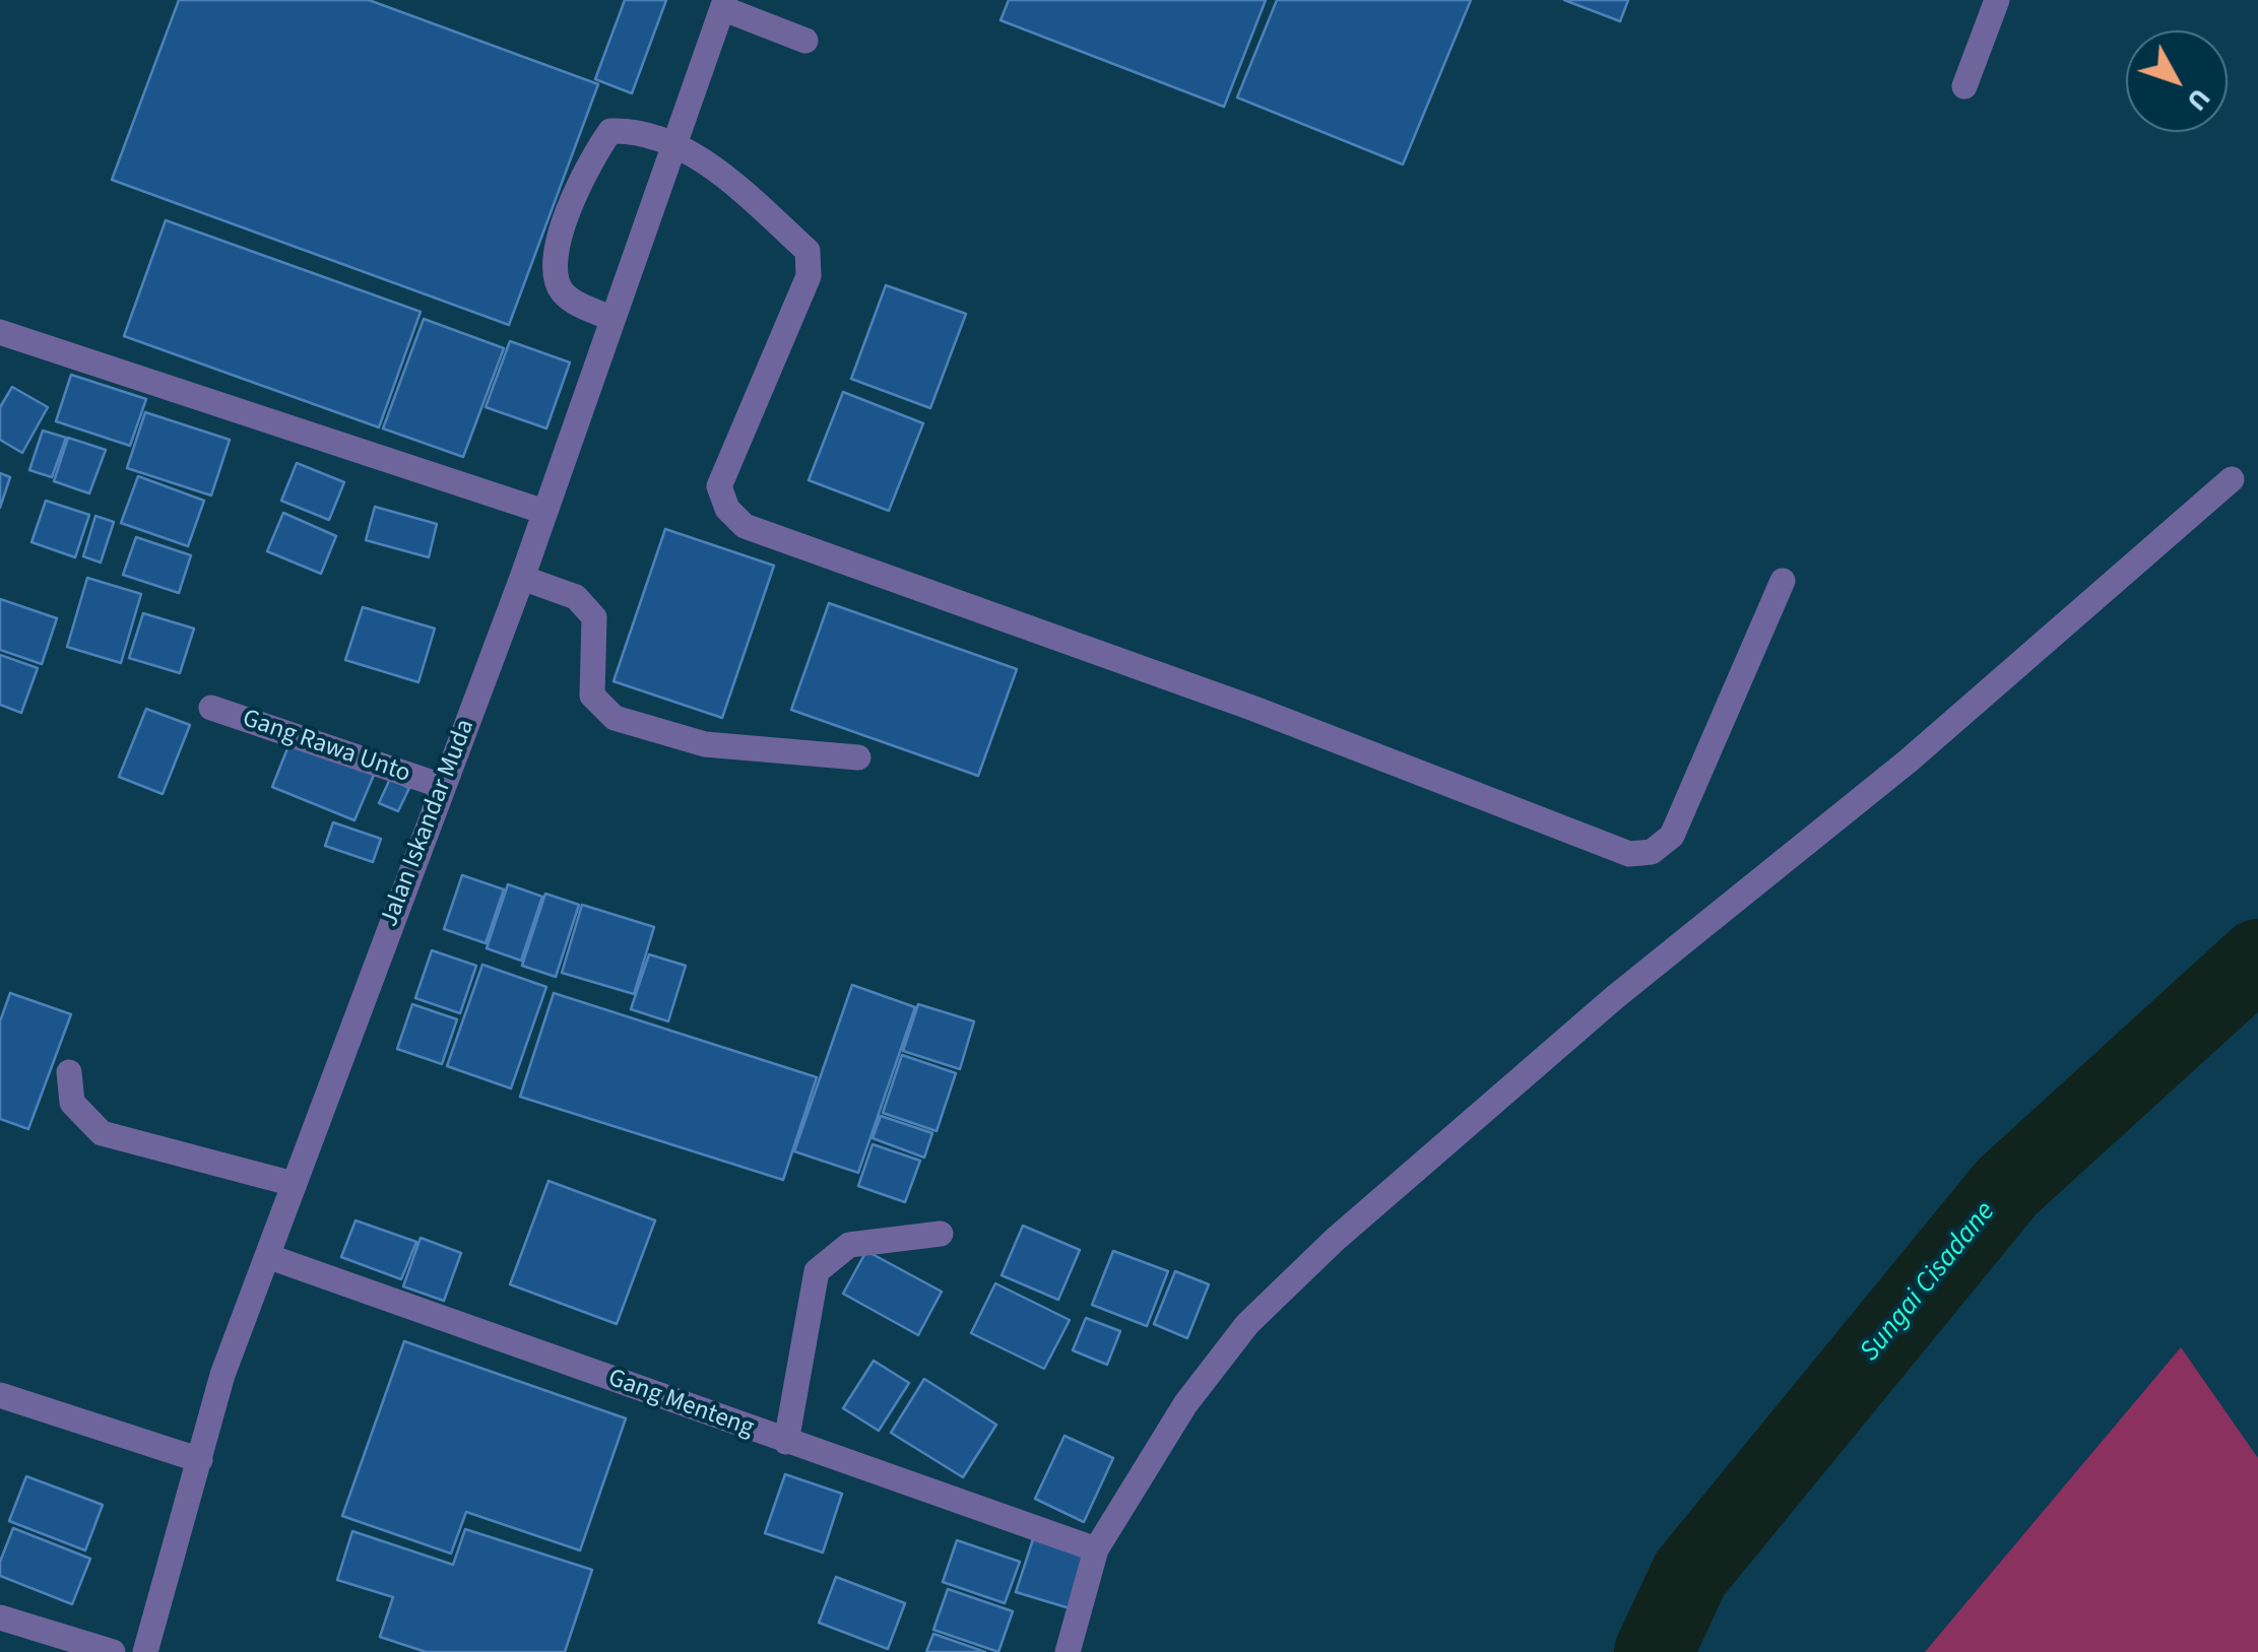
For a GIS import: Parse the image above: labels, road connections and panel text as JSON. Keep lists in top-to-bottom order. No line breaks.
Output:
{"streets":{"street":["Gang Rawa Unto","Jalan Iskandar Muda","Gang Menteng"]},"crossings":[["Gang Rawa Unto","Jalan Iskandar Muda"],["Jalan Iskandar Muda","Gang Menteng"]],"water":["Sungai Cisadane"],"north":"bottom right"}
